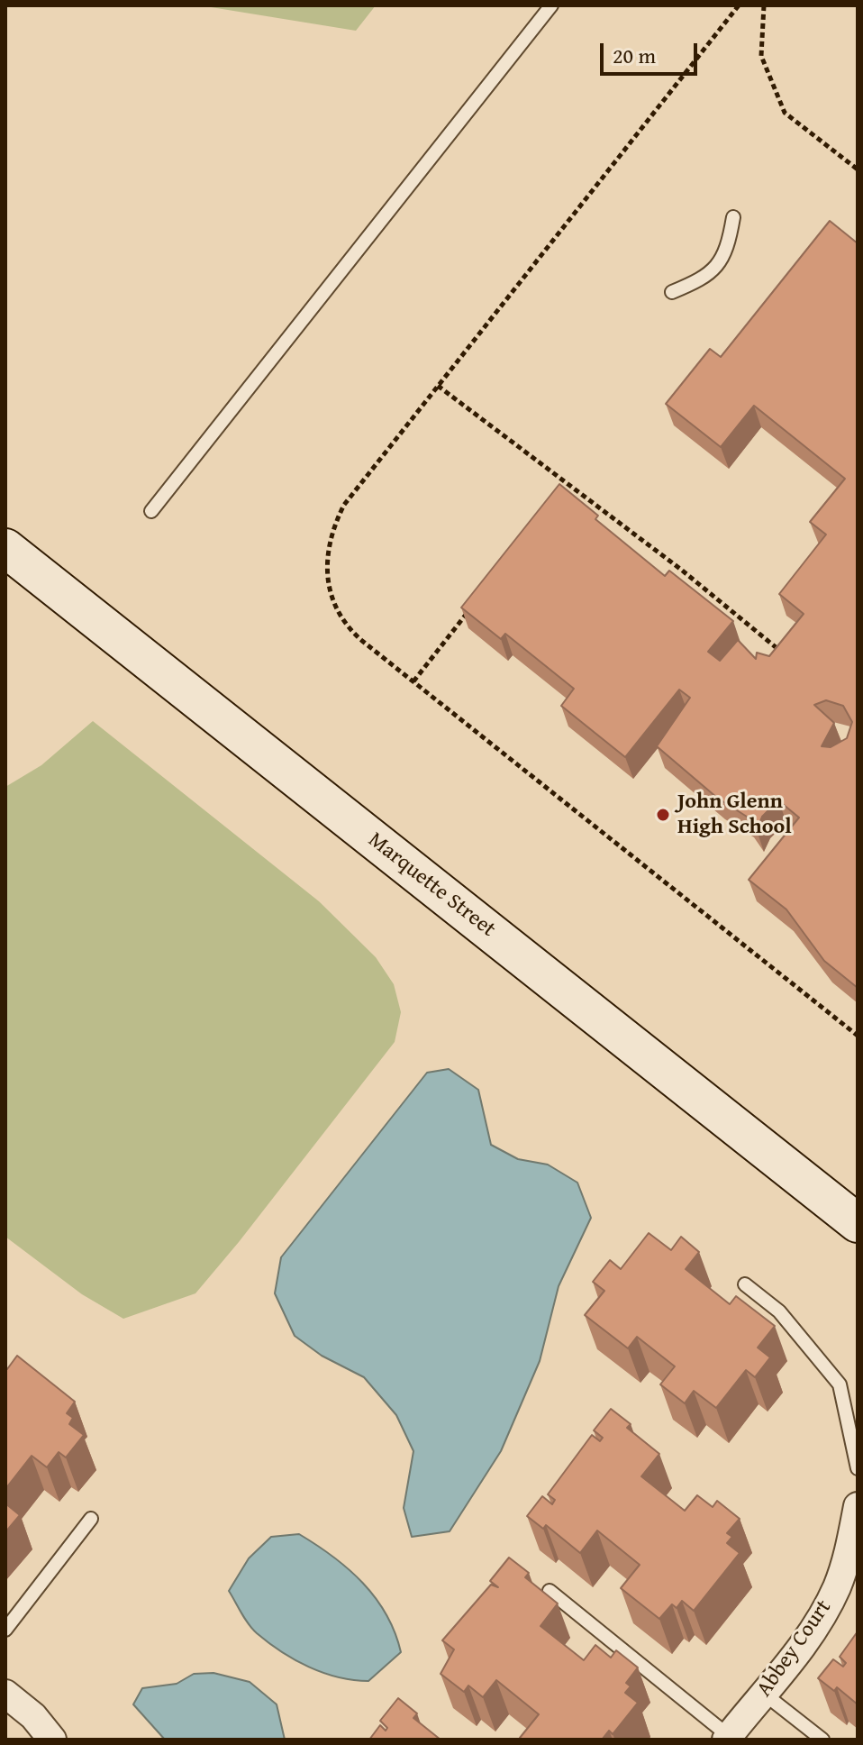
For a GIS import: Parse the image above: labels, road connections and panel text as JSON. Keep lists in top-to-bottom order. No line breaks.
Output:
{"streets":{"street":["Marquette Street","Abbey Court"]},"places":["John Glenn High School"],"scale_bar":"20 m"}
